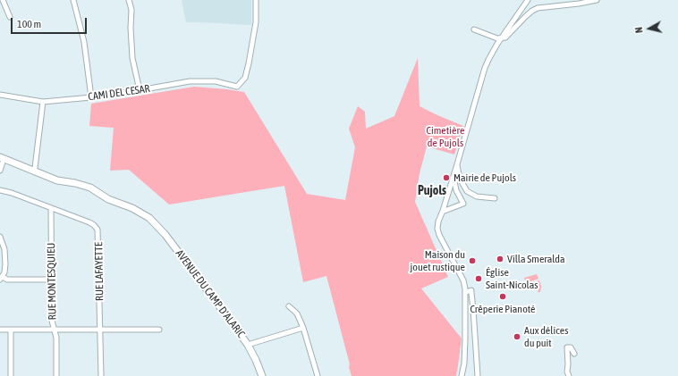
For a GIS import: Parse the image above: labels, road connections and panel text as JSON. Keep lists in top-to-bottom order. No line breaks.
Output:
{"streets":{"main road":["AVENUE DU CAMP D'ALARIC"],"street":["CAMI DEL CESAR","RUE LAFAYETTE","RUE MONTESQUIEU"]},"crossings":[["RUE LAFAYETTE","RUE MONTESQUIEU"]],"districts":["Pujols"],"parks":["Cimetière de Pujols"],"places":["Mairie de Pujols","Villa Smeralda","Maison du jouet rustique","Église Saint-Nicolas","Crêperie Pianoté","Aux délices du puit"],"scale_bar":"100 m","north":"left"}
